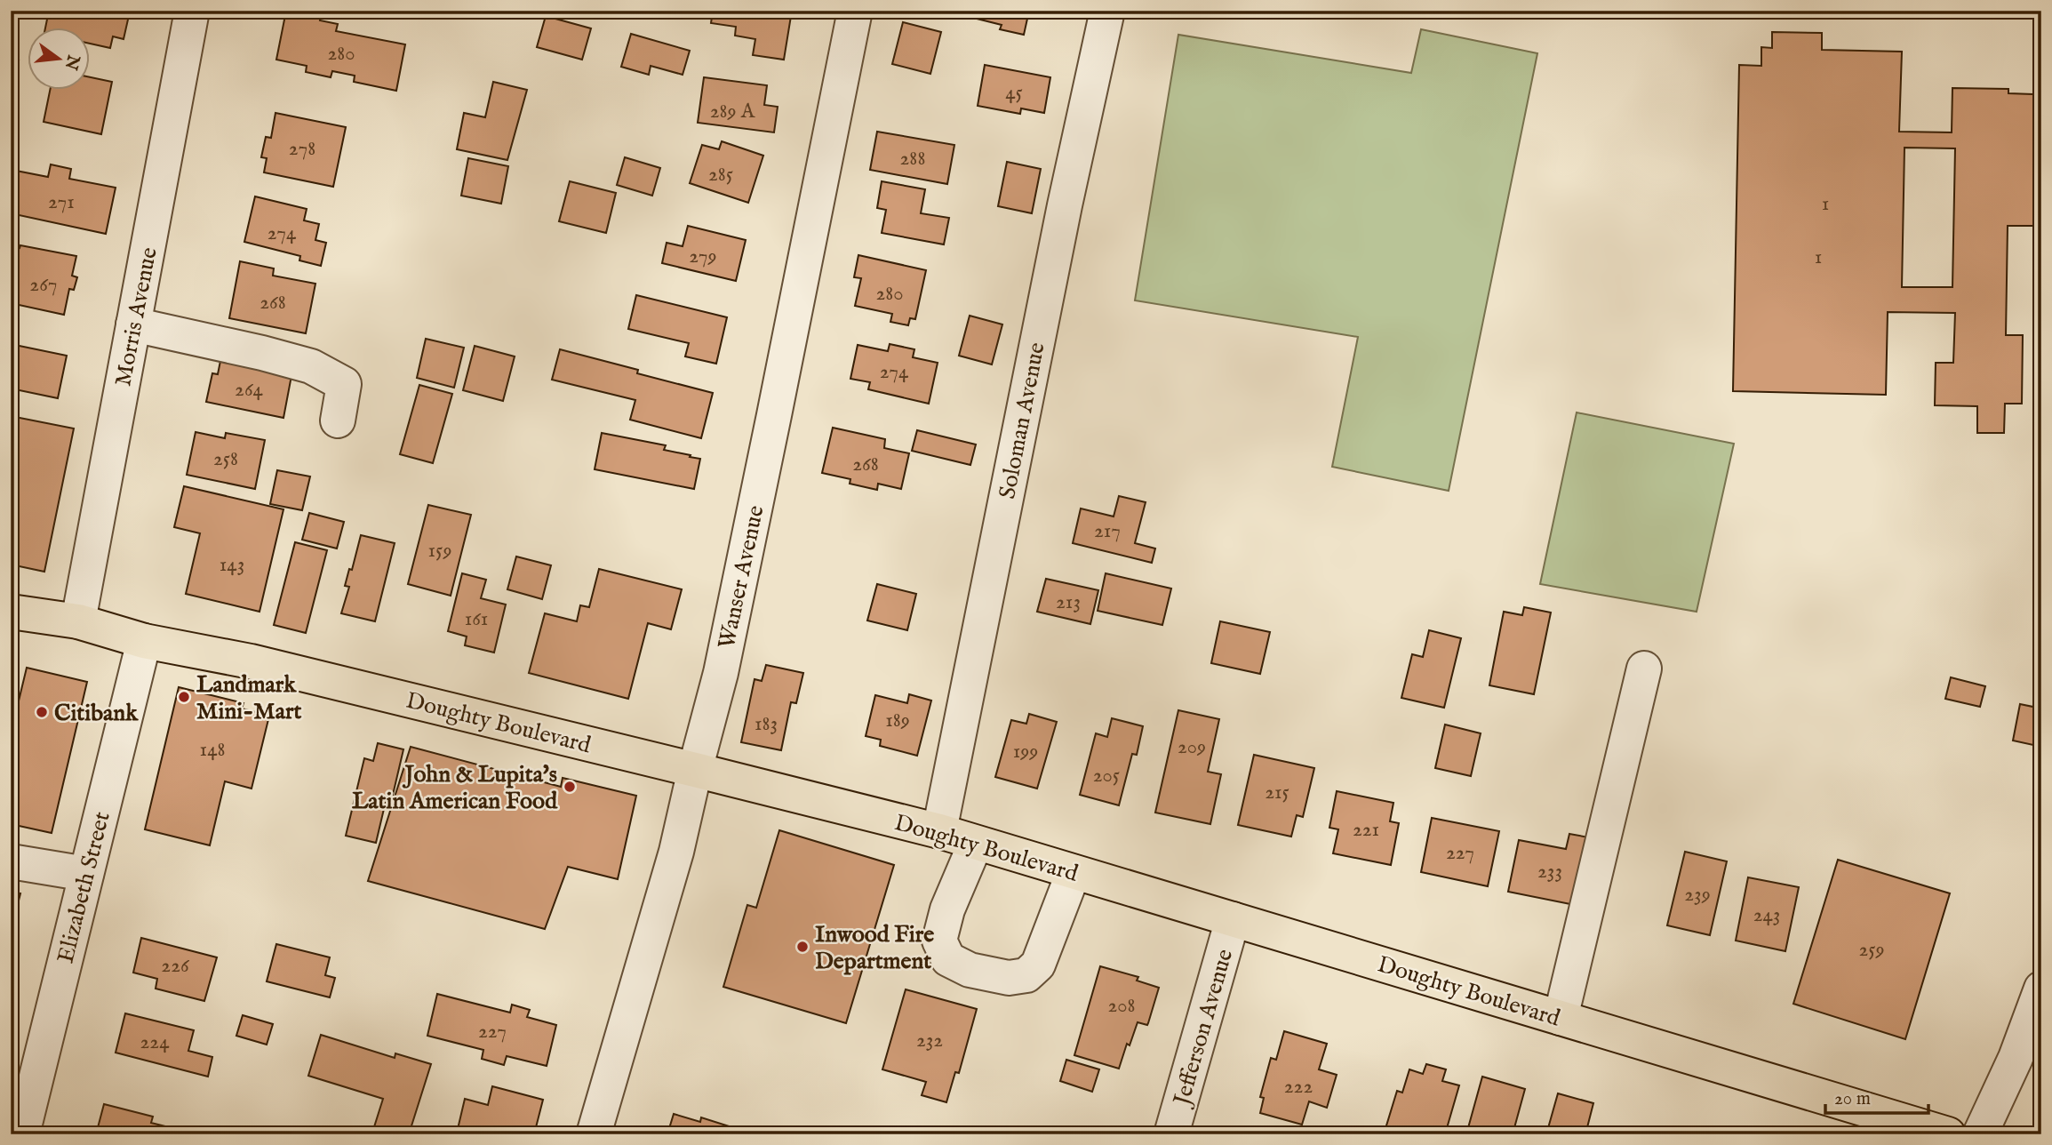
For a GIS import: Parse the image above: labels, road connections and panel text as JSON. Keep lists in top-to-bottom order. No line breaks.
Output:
{"streets":{"main road":["Doughty Boulevard"],"street":["Morris Avenue","Soloman Avenue","Wanser Avenue","Elizabeth Street","Jefferson Avenue"]},"crossings":[["Morris Avenue","Doughty Boulevard"],["Soloman Avenue","Doughty Boulevard"],["Wanser Avenue","Doughty Boulevard"],["Doughty Boulevard","Elizabeth Street"],["Doughty Boulevard","Jefferson Avenue"]],"places":["Landmark Mini-Mart","Citibank","John & Lupita's Latin American Food","Inwood Fire Department"],"house_numbers":["280","45","289 A","278","288","285","271","1","274","279","1","267","280","268","274","264","258","268","217","159","143","213","161","189","183","209","148","199","205","215","221","227","233","239","243","259","226","208","227","232","224","222"],"scale_bar":"20 m","north":"right"}
